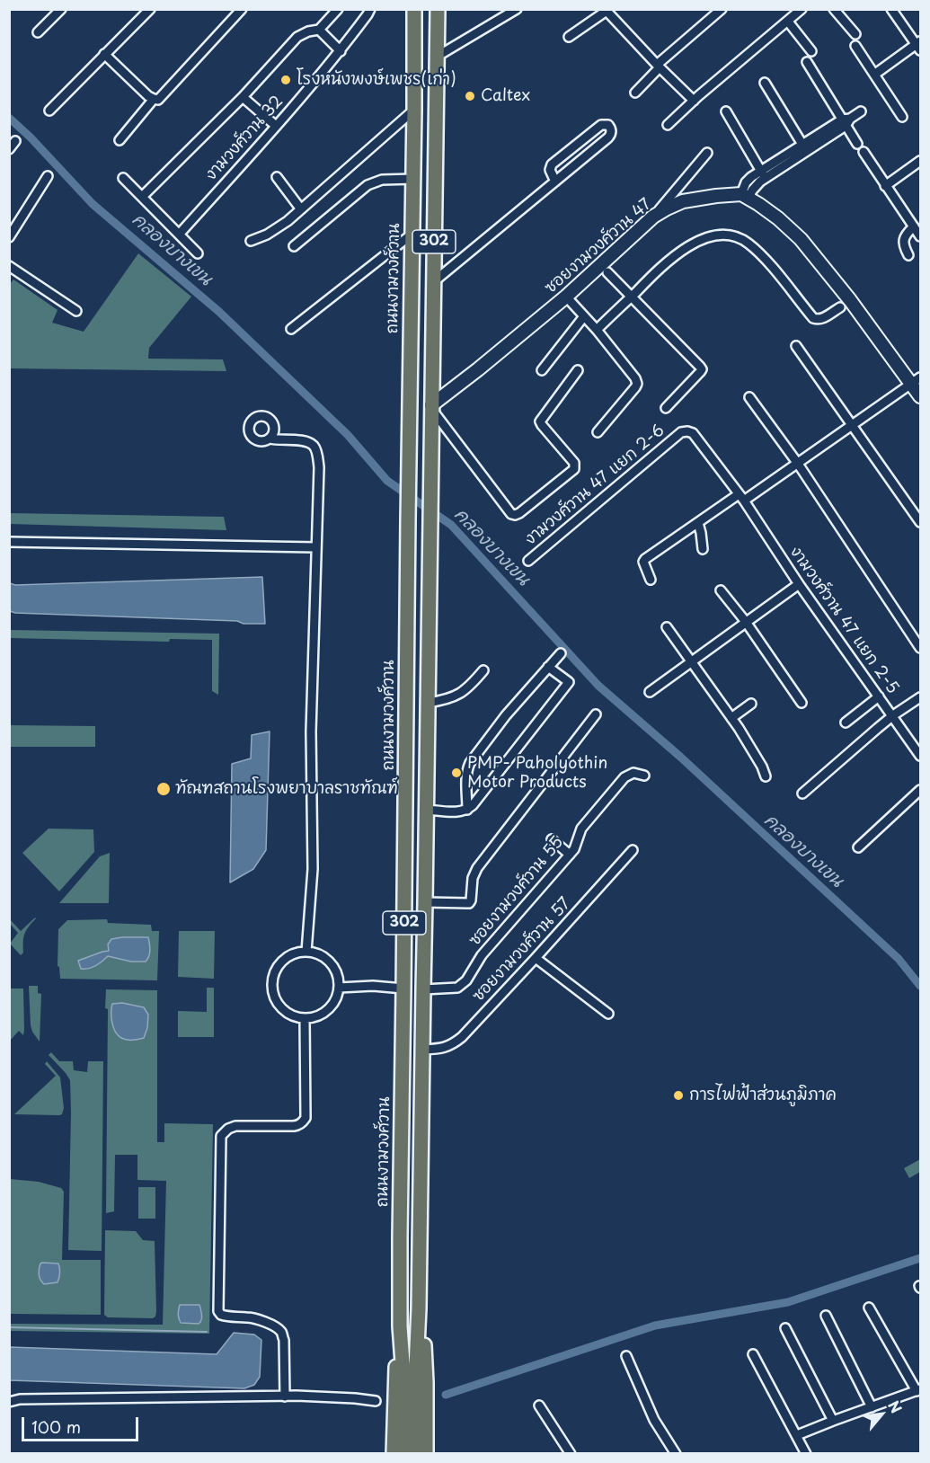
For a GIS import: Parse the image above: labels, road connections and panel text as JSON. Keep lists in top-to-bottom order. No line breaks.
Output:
{"streets":{"main road":["302","ถนนงามวงศ์วาน"],"street":["งามวงศ์วาน 32","ซอยงามวงศ์วาน 47","งามวงศ์วาน 47 แยก 2-6","งามวงศ์วาน 47 แยก 2-5","ซอยงามวงศ์วาน 55","ซอยงามวงศ์วาน 57"]},"crossings":[["ซอยงามวงศ์วาน 47","ถนนงามวงศ์วาน"],["ถนนงามวงศ์วาน","ซอยงามวงศ์วาน 55"],["ถนนงามวงศ์วาน","ซอยงามวงศ์วาน 57"],["งามวงศ์วาน 47 แยก 2-6","งามวงศ์วาน 47 แยก 2-5"]],"water":["คลองบางเขน"],"places":["โรงหนังพงษ์เพชร(เก่า)","Caltex","PMP- Paholyothin Motor Products","ทัณฑสถานโรงพยาบาลราชทัณฑ์","การไฟฟ้าส่วนภูมิภาค"],"scale_bar":"100 m","north":"top right"}
